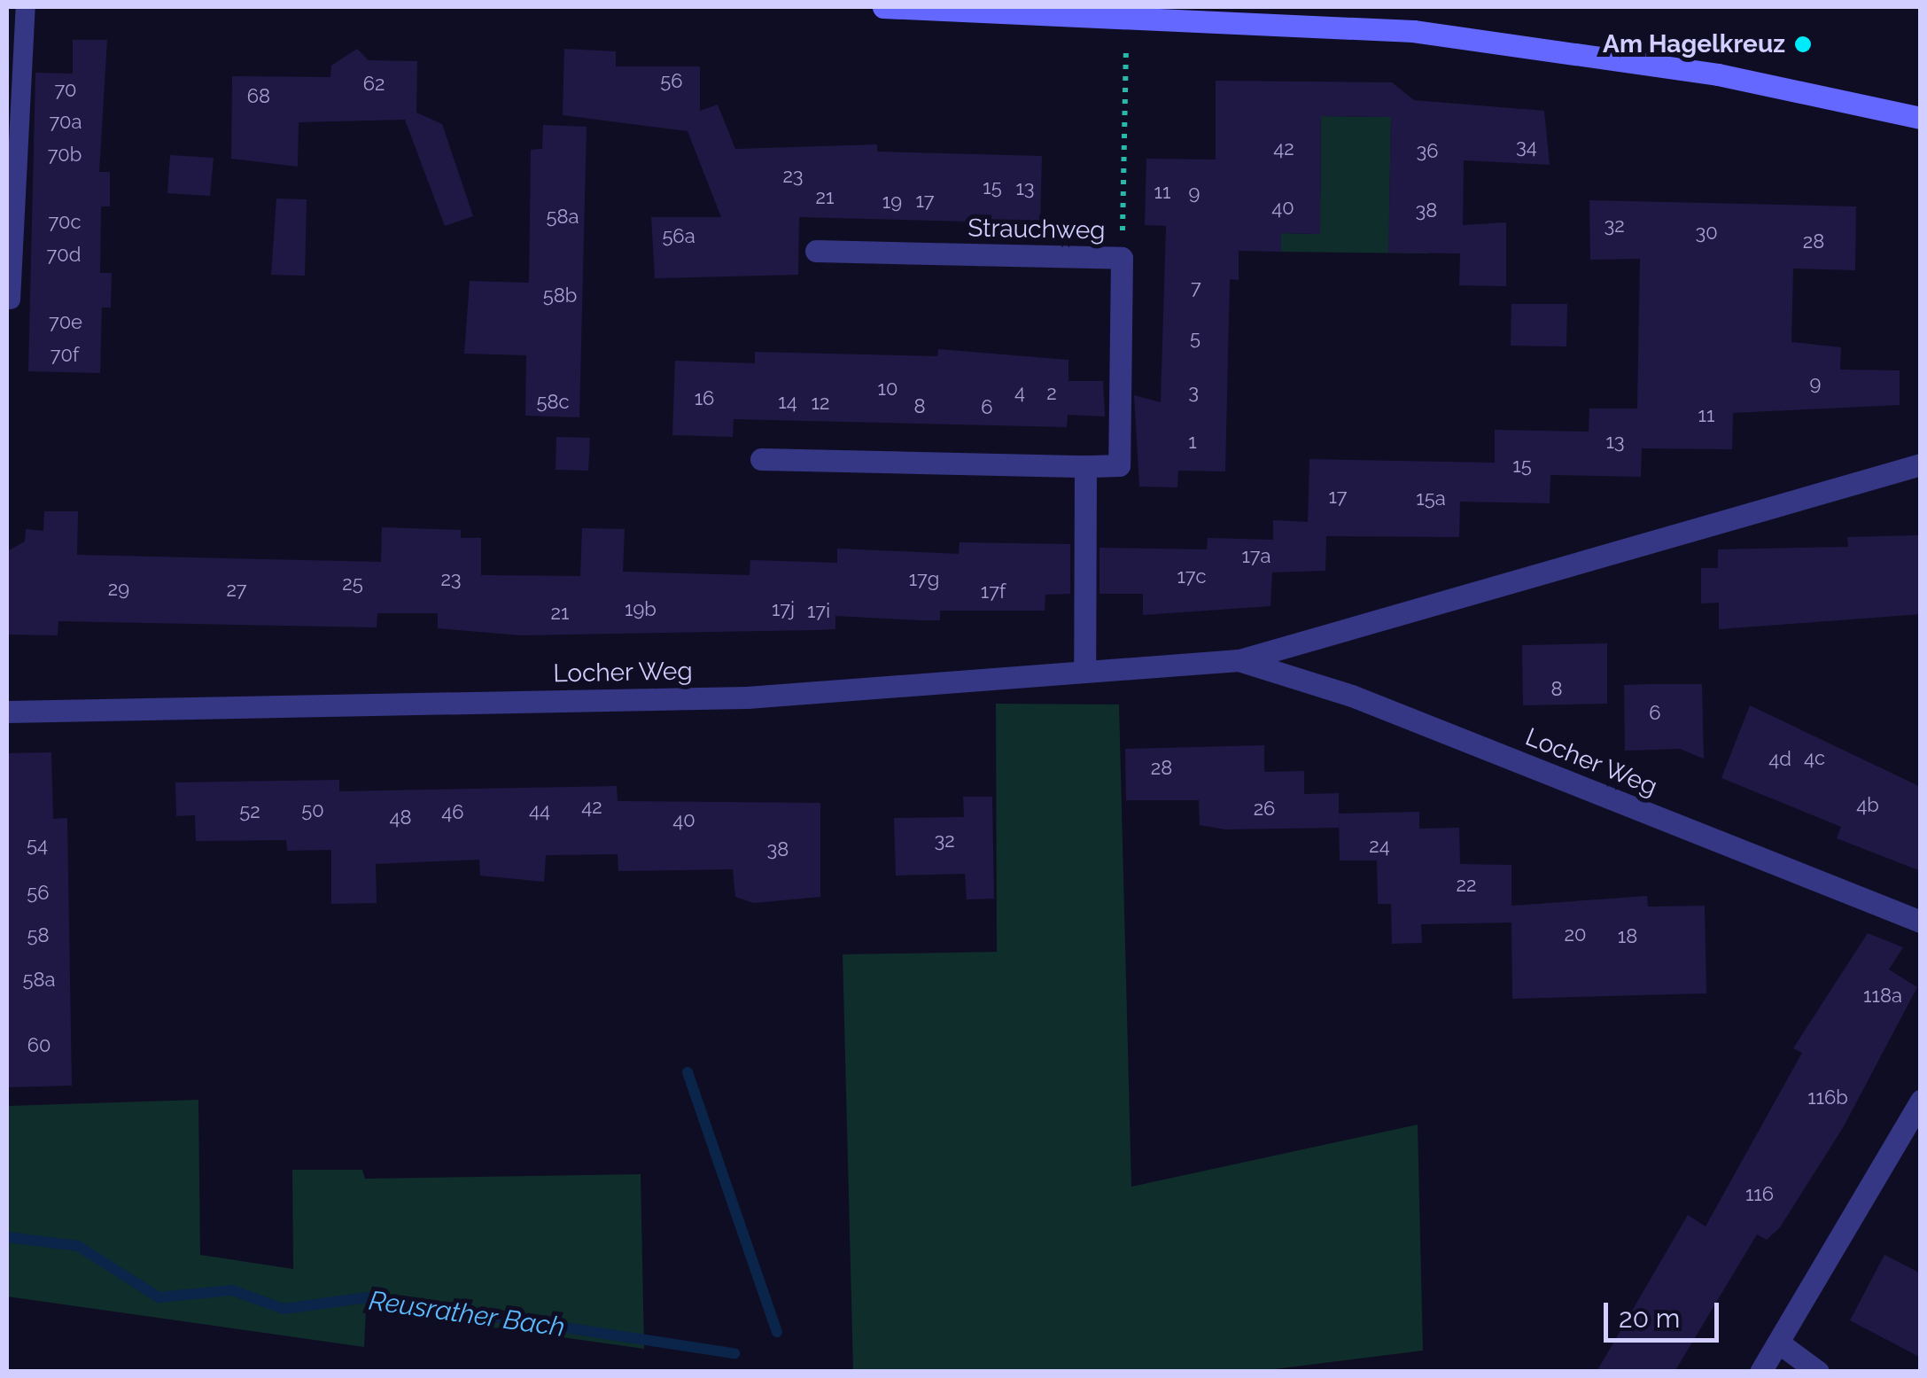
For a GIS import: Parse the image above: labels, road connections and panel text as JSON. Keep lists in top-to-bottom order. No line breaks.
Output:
{"streets":{"street":["Strauchweg","Locher Weg"]},"water":["Reusrather Bach"],"places":["Am Hagelkreuz"],"house_numbers":["56","62","70","68","70a","34","42","36","70b","23","15","13","11","9","21","17","19","40","38","58a","70c","32","30","56a","28","70d","7","58b","70e","5","70f","9","10","4","3","2","16","58c","14","12","8","6","11","1","13","15","17","15a","17a","17c","23","17g","25","29","27","17f","19b","17j","17i","21","8","6","4c","4d","28","4b","42","26","50","44","52","46","48","40","32","54","24","38","22","56","20","58","18","58a","118a","60","116b","116"],"scale_bar":"20 m"}
